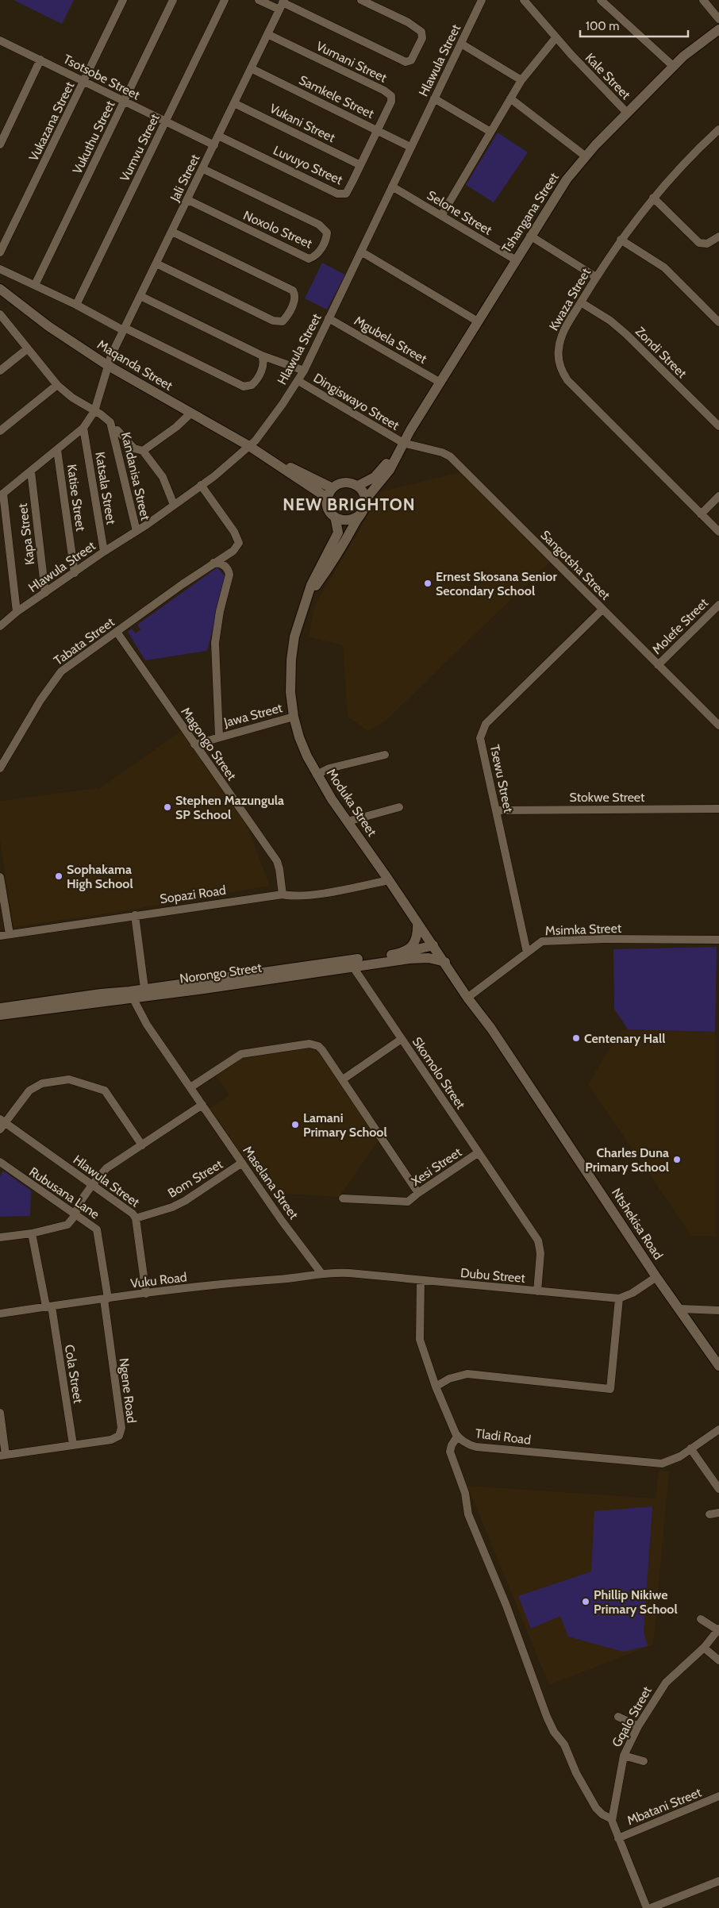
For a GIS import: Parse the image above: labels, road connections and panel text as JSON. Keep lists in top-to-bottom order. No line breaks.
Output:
{"streets":{"street":["Hlawula Street","Vumani Street","Kale Street","Tsotsobe Street","Samkele Street","Vukazana Street","Vukani Street","Vukuthu Street","Vumvu Street","Luvuyo Street","Jali Street","Selone Street","Tshangana Street","Noxolo Street","Kwaza Street","Mgubela Street","Zondi Street","Maqanda Street","Dingiswayo Street","Kandanisa Street","Katsala Street","Katise Street","Kapa Street","Sangotsha Street","Molefe Street","Tabata Street","Jawa Street","Magongo Street","Tsewu Street","Stokwe Street","Moduka Street","Sopazi Road","Msimka Street","Norongo Street","Skomolo Street","Xesi Street","Bom Street","Maselana Street","Rubusana Lane","Ntshekisa Road","Dubu Street","Vuku Road","Cola Street","Ngene Road","Tladi Road","Gqalo Street","Mbatani Street"]},"crossings":[["Hlawula Street","Samkele Street"],["Hlawula Street","Selone Street"],["Hlawula Street","Mgubela Street"],["Hlawula Street","Maqanda Street"],["Hlawula Street","Dingiswayo Street"],["Hlawula Street","Kandanisa Street"],["Hlawula Street","Katsala Street"],["Hlawula Street","Katise Street"],["Hlawula Street","Kapa Street"],["Hlawula Street","Tabata Street"],["Hlawula Street","Bom Street"],["Hlawula Street","Vuku Road"],["Vumani Street","Samkele Street"],["Vumani Street","Luvuyo Street"],["Vumani Street","Jali Street"],["Kale Street","Tshangana Street"],["Tsotsobe Street","Vukazana Street"],["Tsotsobe Street","Vukuthu Street"],["Tsotsobe Street","Vumvu Street"],["Tsotsobe Street","Jali Street"],["Samkele Street","Luvuyo Street"],["Samkele Street","Jali Street"],["Vukani Street","Luvuyo Street"],["Vukani Street","Jali Street"],["Luvuyo Street","Jali Street"],["Jali Street","Noxolo Street"],["Jali Street","Maqanda Street"],["Jali Street","Kandanisa Street"],["Jali Street","Katsala Street"],["Jali Street","Katise Street"],["Jali Street","Kapa Street"],["Selone Street","Tshangana Street"],["Tshangana Street","Mgubela Street"],["Tshangana Street","Maqanda Street"],["Tshangana Street","Dingiswayo Street"],["Tshangana Street","Sangotsha Street"],["Tshangana Street","Moduka Street"],["Kwaza Street","Zondi Street"],["Maqanda Street","Moduka Street"],["Dingiswayo Street","Sangotsha Street"],["Sangotsha Street","Molefe Street"],["Sangotsha Street","Tsewu Street"],["Tabata Street","Jawa Street"],["Tabata Street","Magongo Street"],["Jawa Street","Magongo Street"],["Jawa Street","Moduka Street"],["Magongo Street","Sopazi Road"],["Tsewu Street","Stokwe Street"],["Tsewu Street","Msimka Street"],["Moduka Street","Sopazi Road"],["Moduka Street","Msimka Street"],["Moduka Street","Norongo Street"],["Moduka Street","Ntshekisa Road"],["Msimka Street","Ntshekisa Road"],["Norongo Street","Skomolo Street"],["Norongo Street","Maselana Street"],["Skomolo Street","Xesi Street"],["Skomolo Street","Dubu Street"],["Bom Street","Maselana Street"],["Maselana Street","Dubu Street"],["Maselana Street","Vuku Road"],["Rubusana Lane","Vuku Road"],["Rubusana Lane","Ngene Road"],["Dubu Street","Vuku Road"],["Dubu Street","Tladi Road"],["Vuku Road","Cola Street"],["Vuku Road","Ngene Road"],["Cola Street","Ngene Road"],["Gqalo Street","Mbatani Street"]],"districts":["NEW BRIGHTON"],"places":["Ernest Skosana Senior Secondary School","Stephen Mazungula SP School","Sophakama High School","Centenary Hall","Lamani Primary School","Charles Duna Primary School","Phillip Nikiwe Primary School"],"scale_bar":"100 m"}
